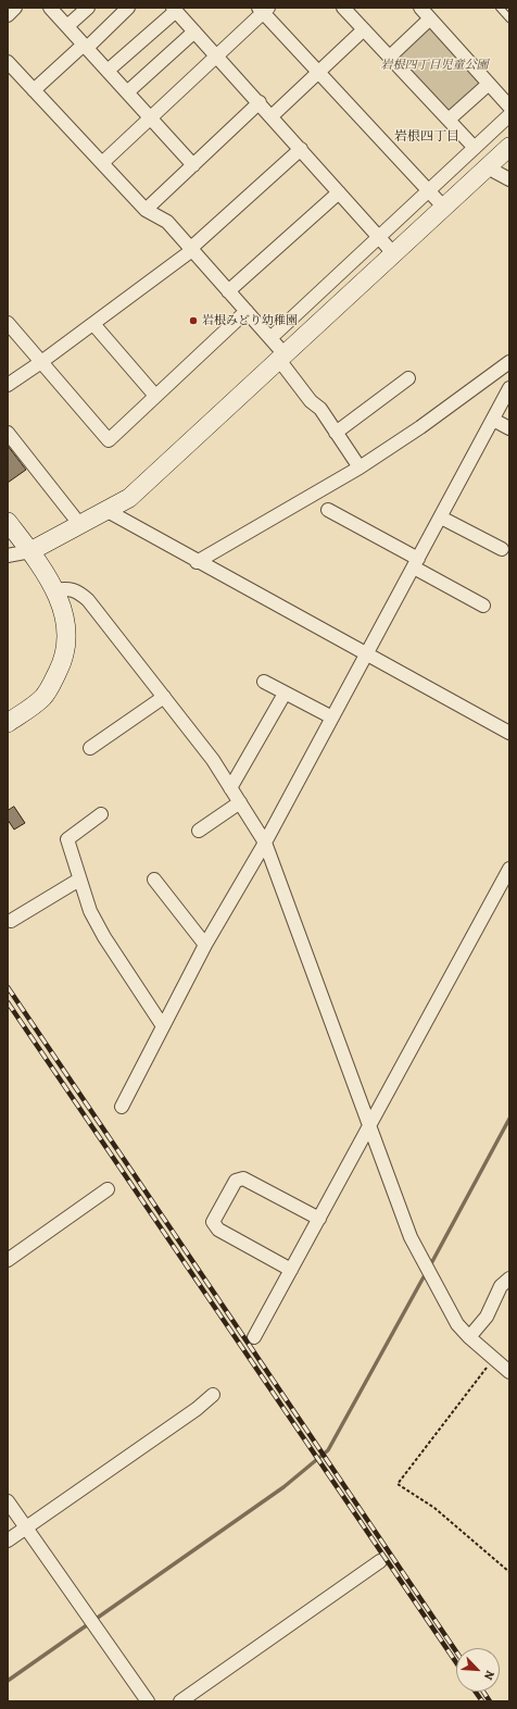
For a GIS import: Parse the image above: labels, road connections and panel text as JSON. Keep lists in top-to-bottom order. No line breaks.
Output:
{"districts":["岩根四丁目"],"parks":["岩根四丁目児童公園"],"places":["岩根みどり幼稚園"],"north":"bottom right"}
